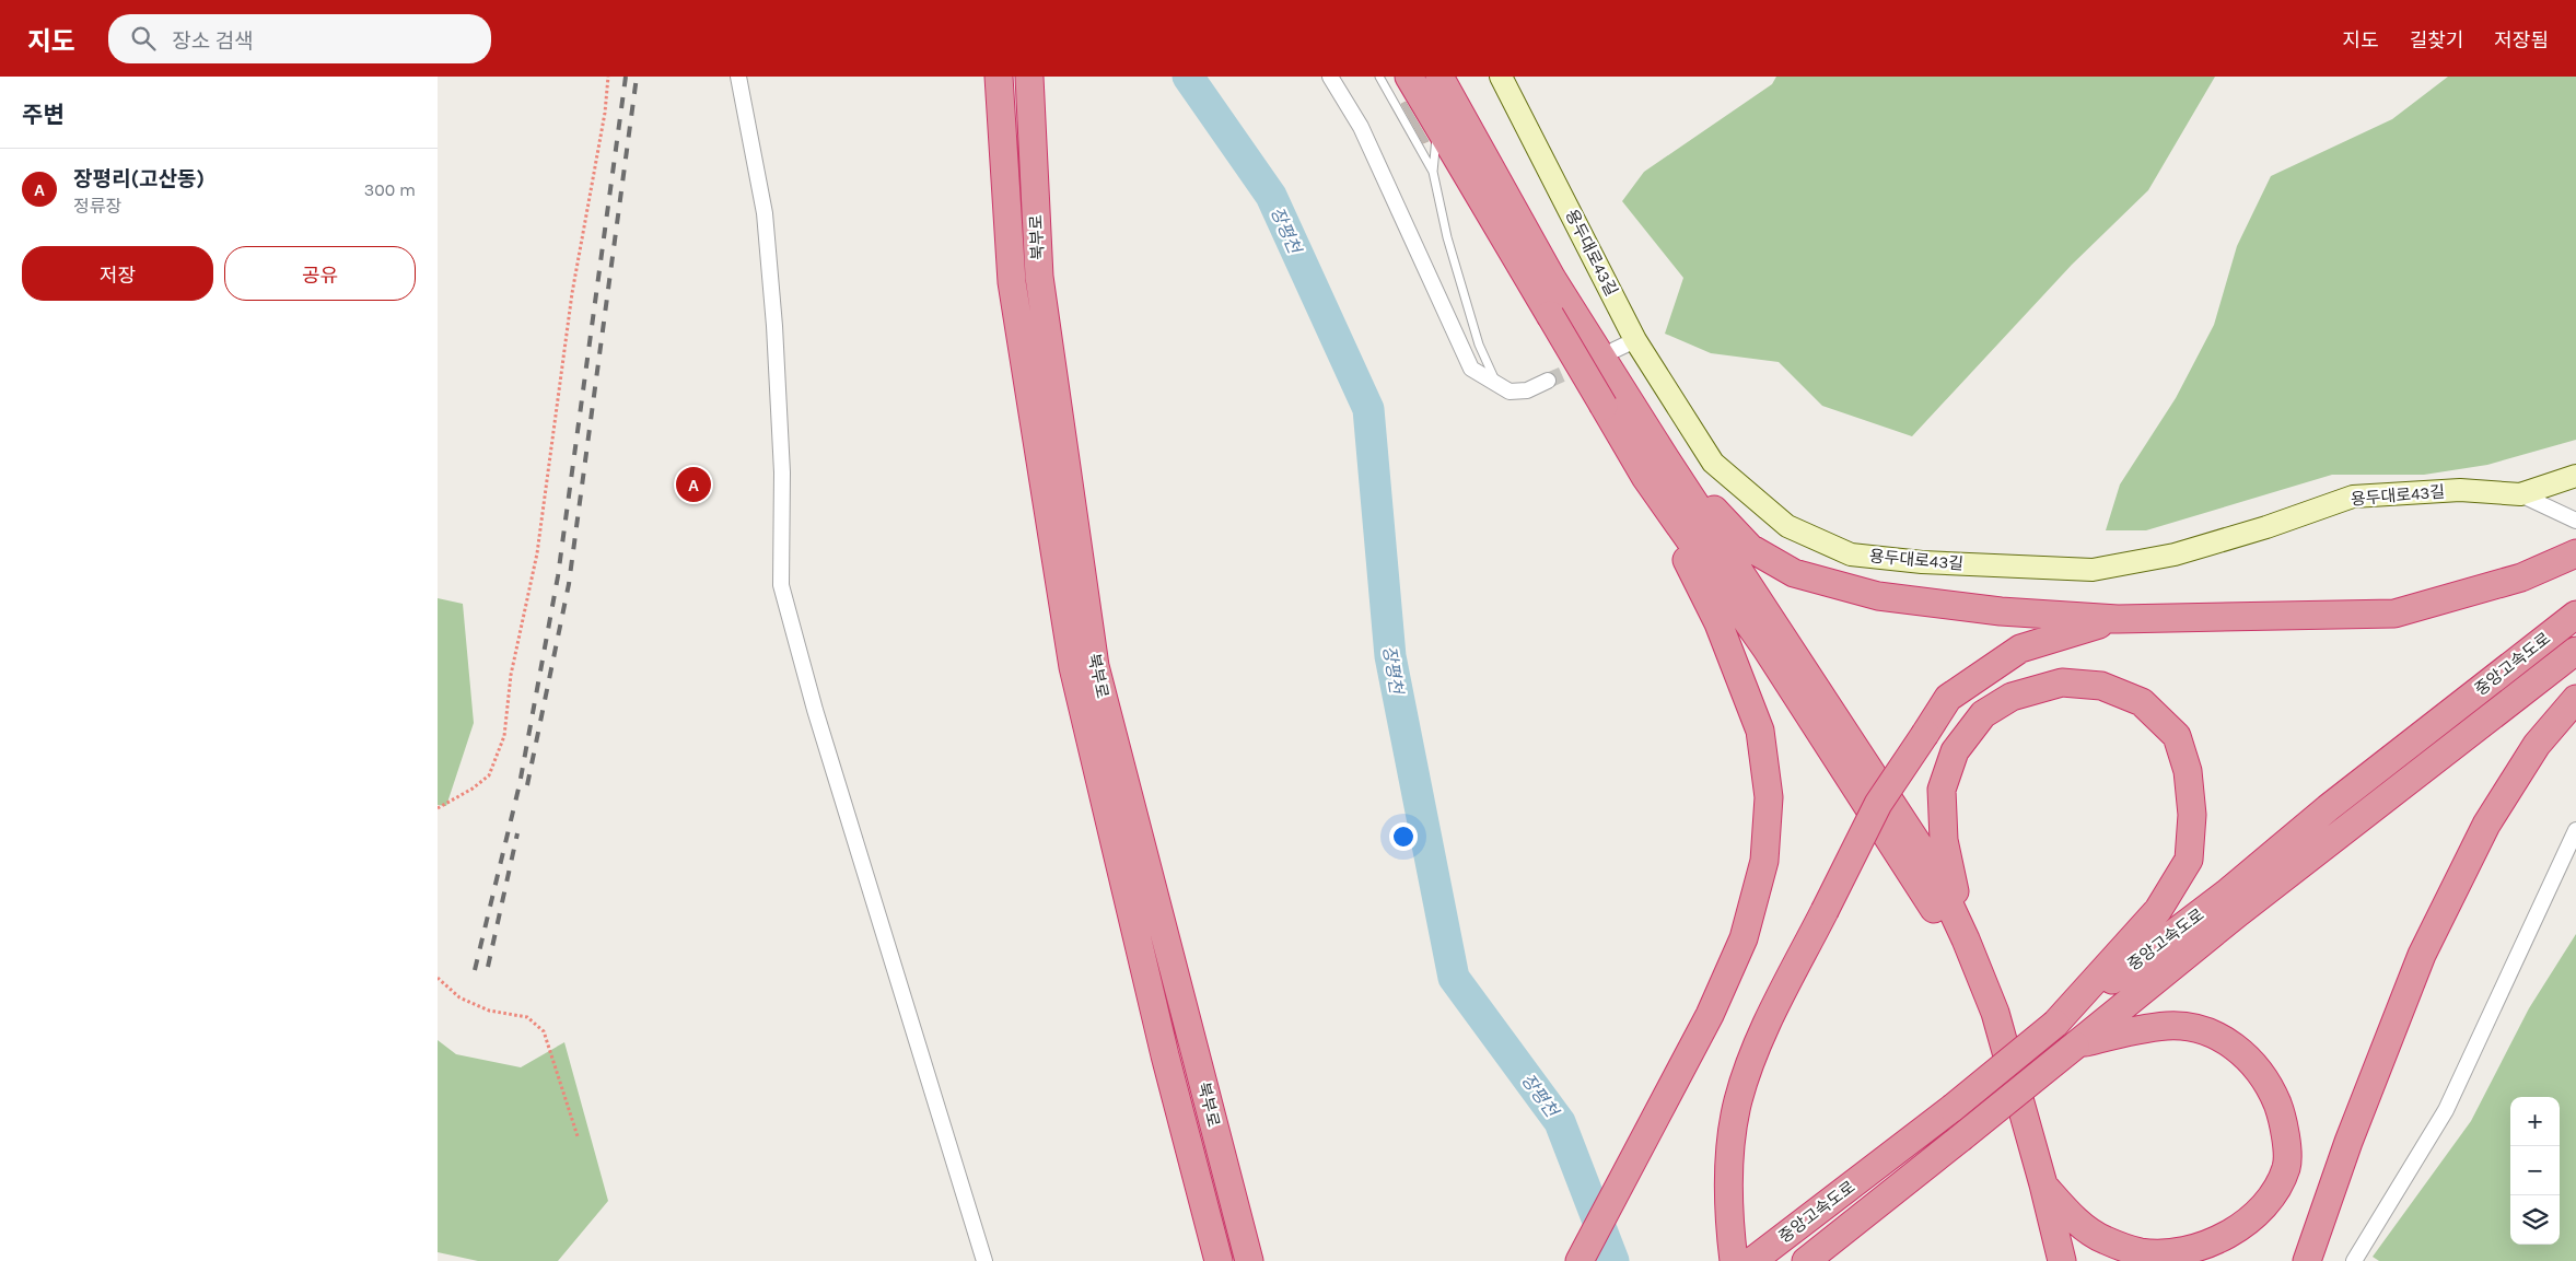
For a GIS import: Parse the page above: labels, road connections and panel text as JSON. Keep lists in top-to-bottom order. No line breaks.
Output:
{"streets":{"highway":["북부로","중앙고속도로"],"street":["용두대로43길"]},"water":["장평천"],"page":{"header":"지도","search":"장소 검색","nav":["지도","길찾기","저장됨"],"heading":"주변","list":[{"mark":"A","name":"장평리(고산동)","note":"정류장","value":"300 m"}],"buttons":["저장","공유"],"pins":"A","map_buttons":["+","−"]}}
